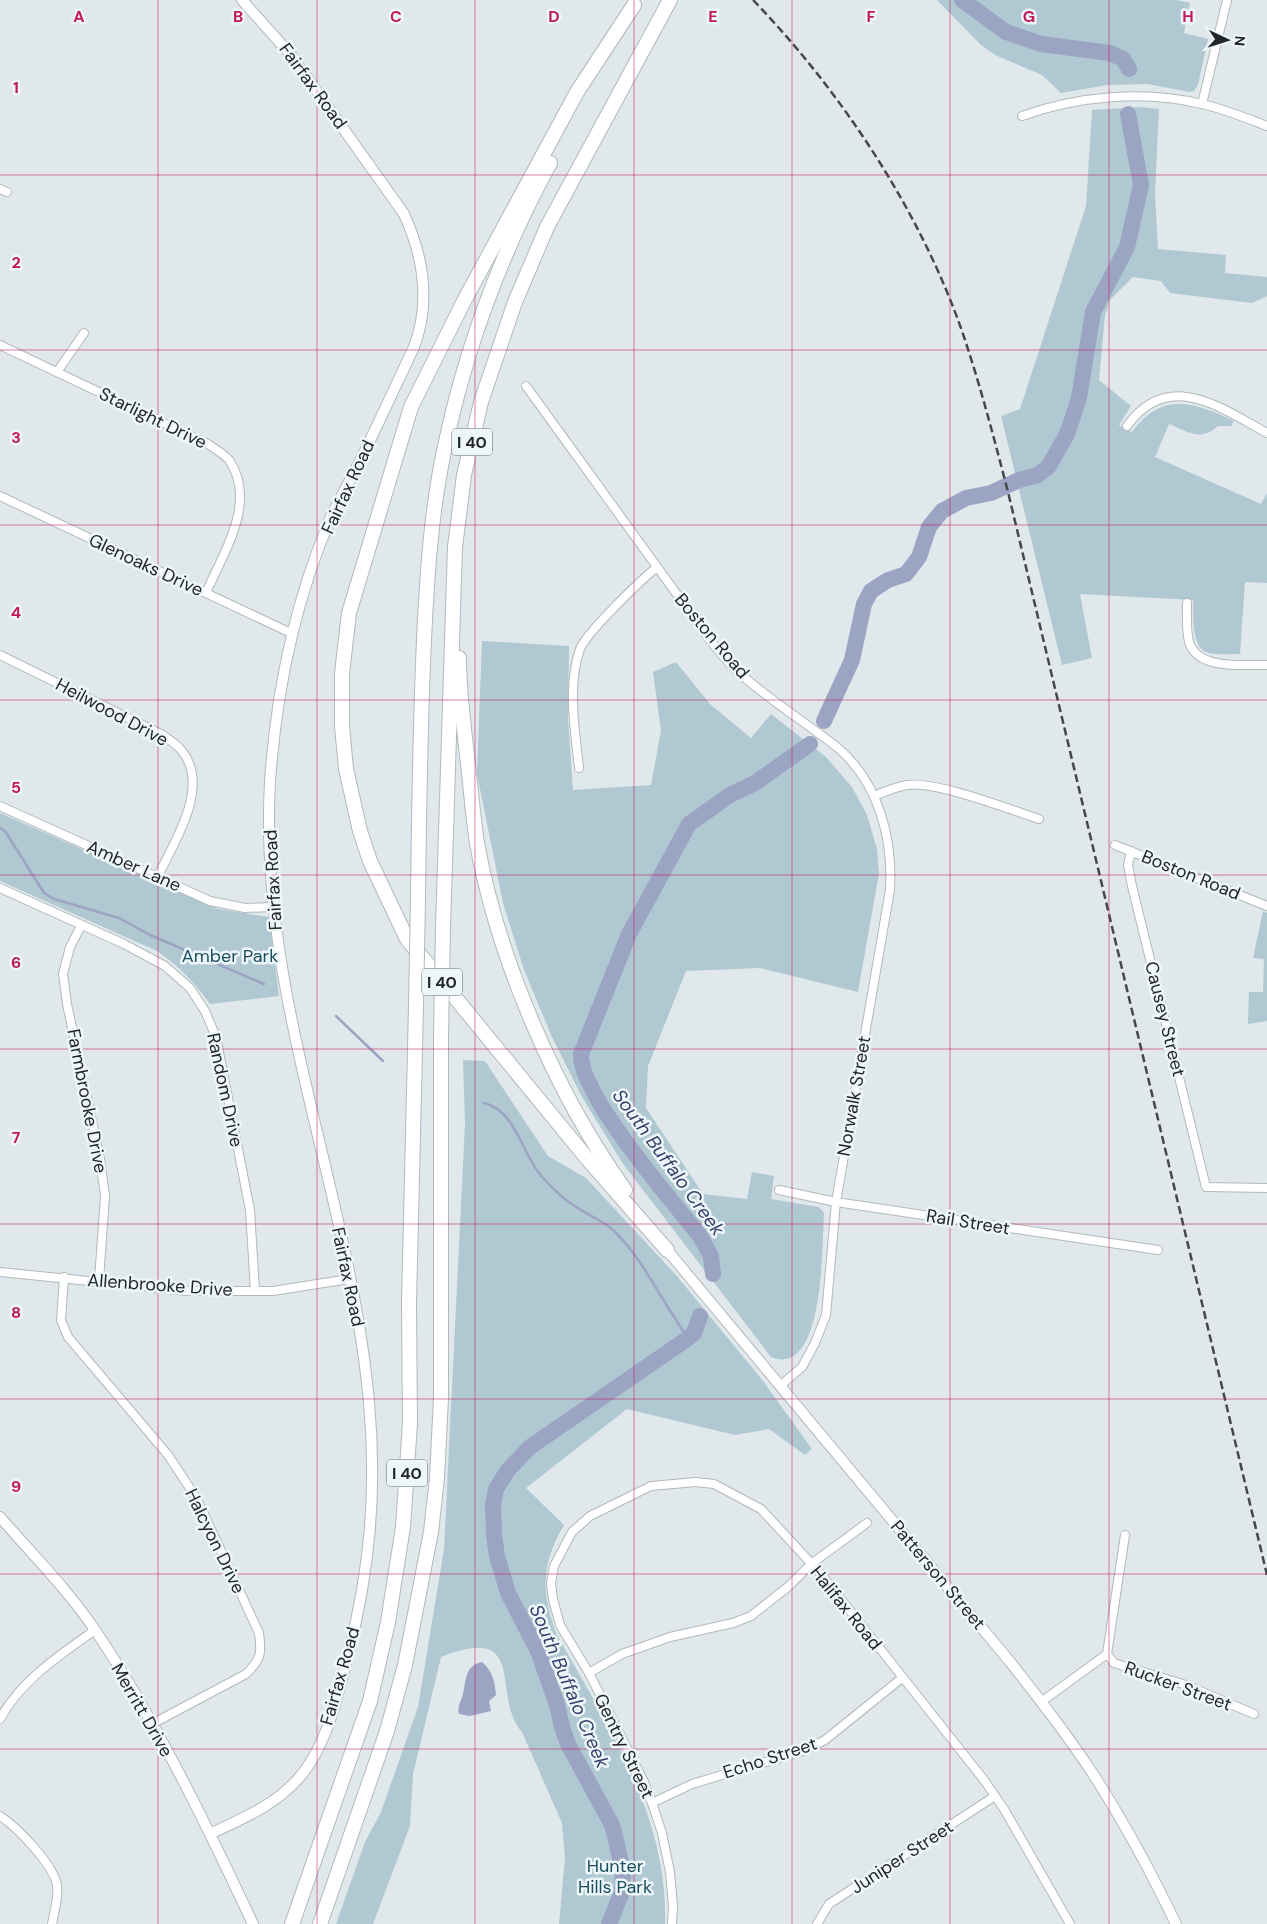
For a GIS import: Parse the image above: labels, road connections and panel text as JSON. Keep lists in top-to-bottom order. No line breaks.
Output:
{"streets":{"highway":["I 40"],"street":["Fairfax Road","Starlight Drive","Glenoaks Drive","Boston Road","Heilwood Drive","Amber Lane","Causey Street","Random Drive","Norwalk Street","Farmbrooke Drive","Rail Street","Allenbrooke Drive","Halcyon Drive","Patterson Street","Halifax Road","Rucker Street","Merritt Drive","Gentry Street","Echo Street","Juniper Street"]},"crossings":[["Fairfax Road","Glenoaks Drive"],["Fairfax Road","Amber Lane"],["Fairfax Road","Allenbrooke Drive"],["Fairfax Road","Merritt Drive"],["Starlight Drive","Glenoaks Drive"],["Boston Road","Causey Street"],["Boston Road","Norwalk Street"],["Heilwood Drive","Amber Lane"],["Random Drive","Farmbrooke Drive"],["Random Drive","Allenbrooke Drive"],["Norwalk Street","Rail Street"],["Norwalk Street","Patterson Street"],["Farmbrooke Drive","Allenbrooke Drive"],["Allenbrooke Drive","Halcyon Drive"],["Halcyon Drive","Merritt Drive"],["Halifax Road","Gentry Street"],["Halifax Road","Echo Street"],["Halifax Road","Juniper Street"],["Gentry Street","Echo Street"]],"water":["South Buffalo Creek"],"parks":["Amber Park","Hunter Hills Park"],"north":"right","grid":{"columns":["A","B","C","D","E","F","G","H"],"rows":["1","2","3","4","5","6","7","8","9"]}}
